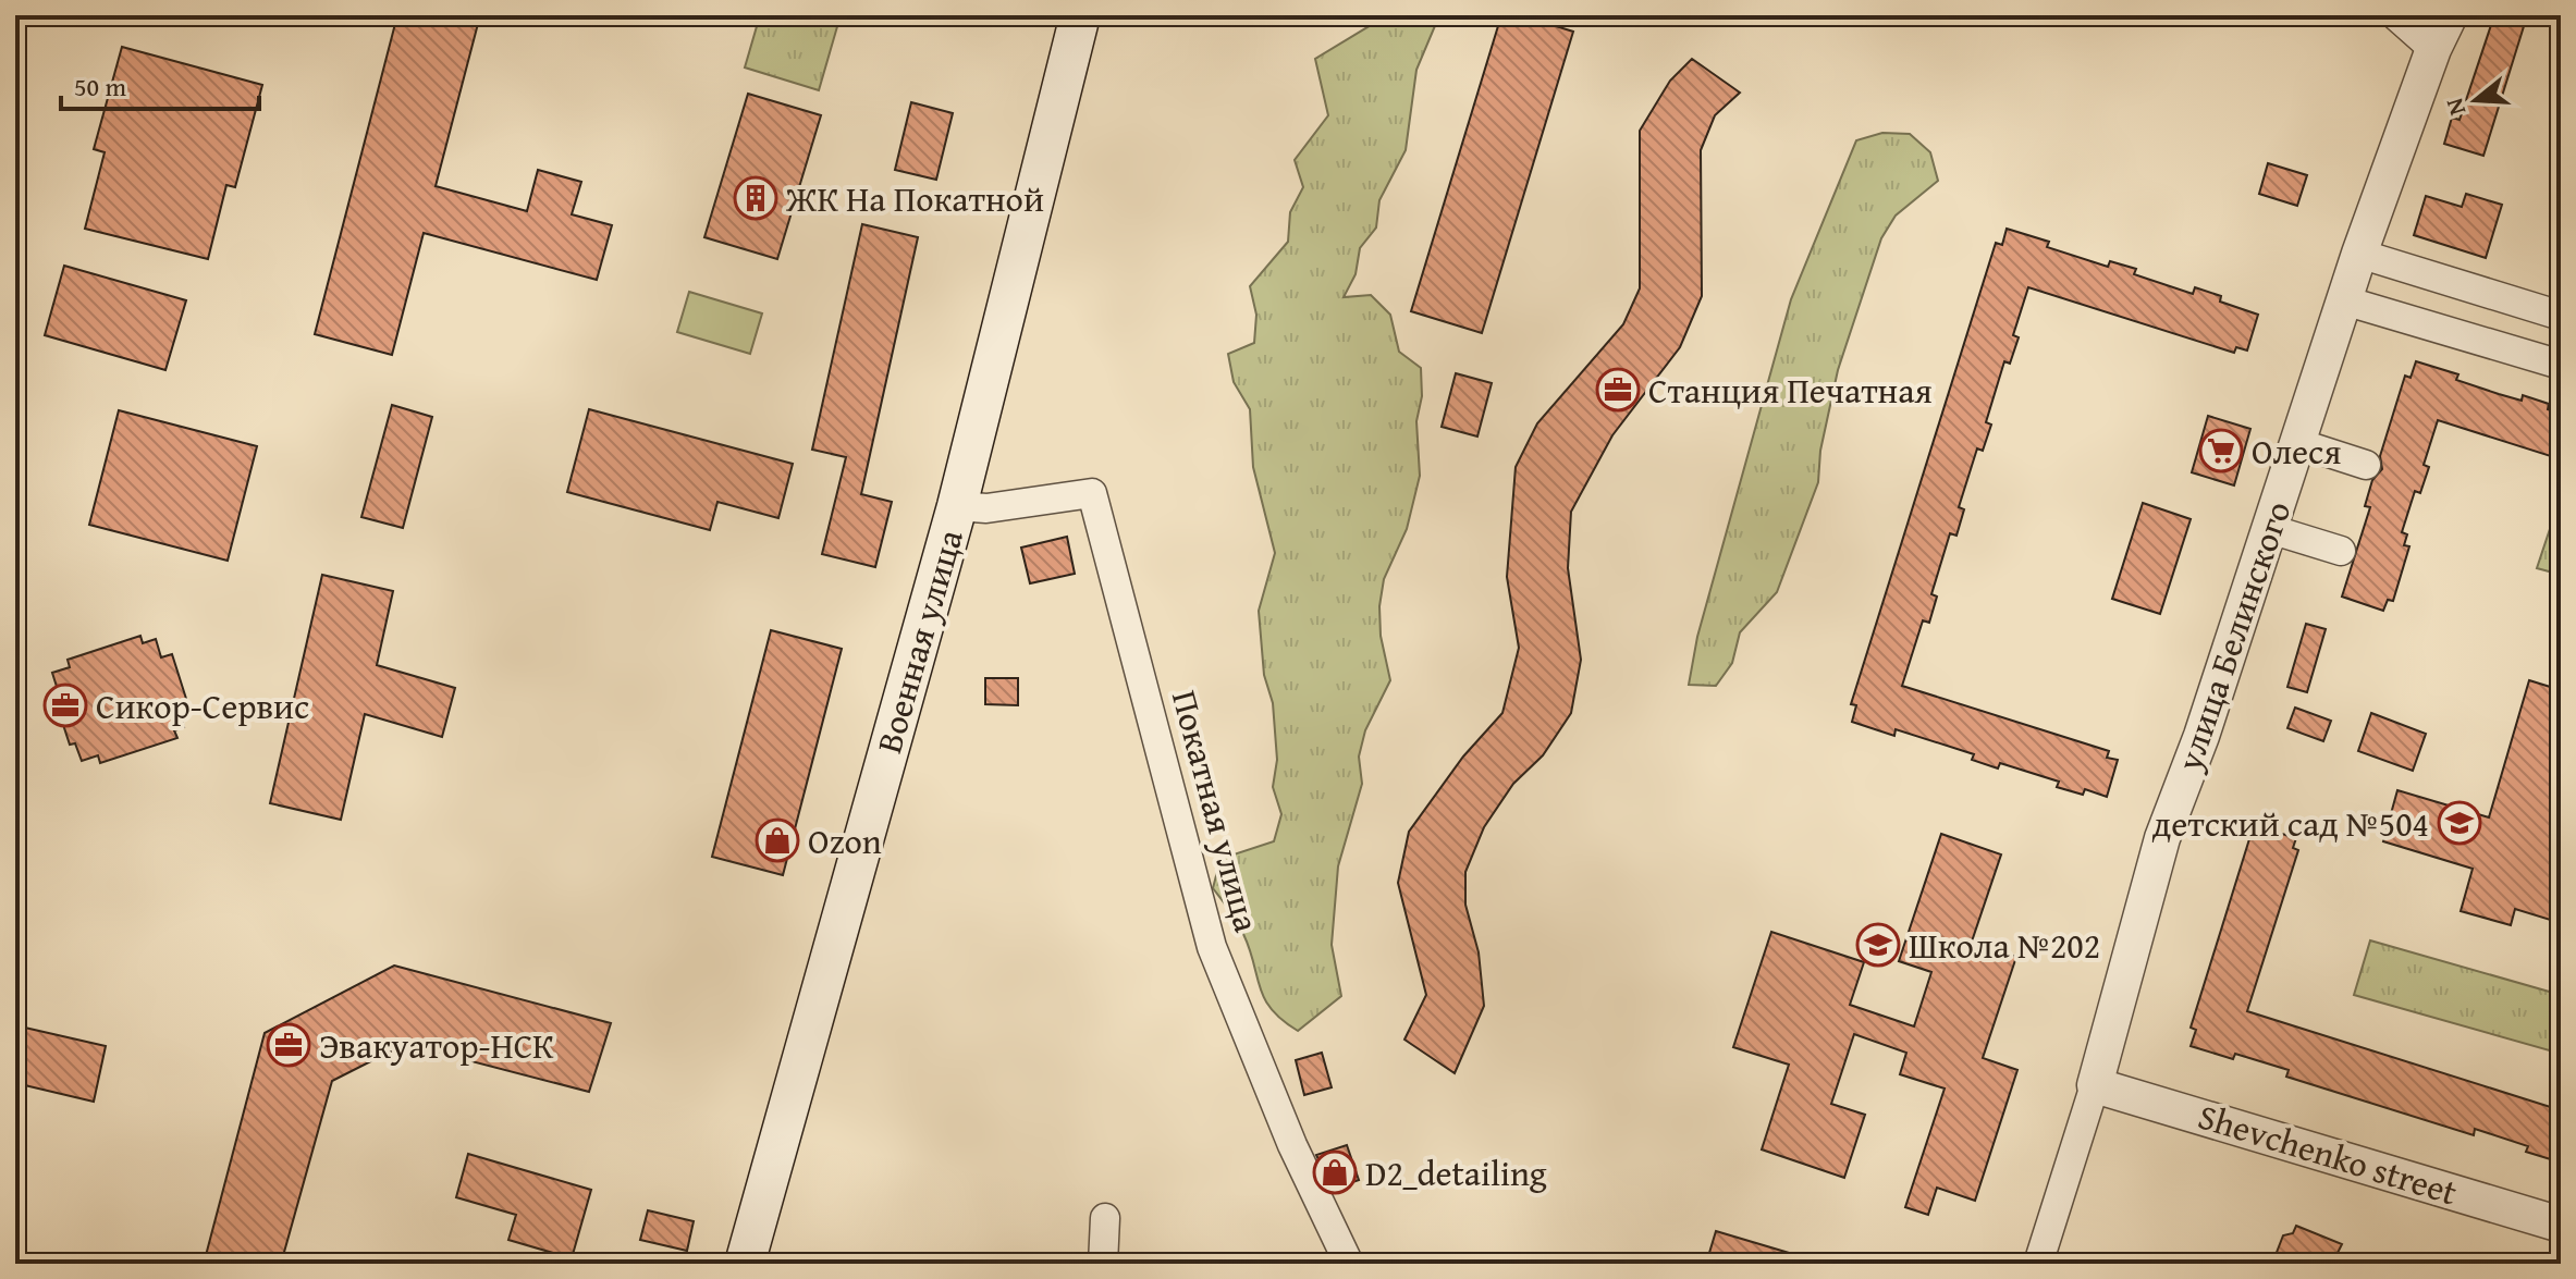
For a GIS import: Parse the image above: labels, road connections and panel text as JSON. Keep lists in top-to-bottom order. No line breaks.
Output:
{"streets":{"main road":["Военная улица"],"street":["улица Белинского","Покатная улица","Shevchenko street"]},"crossings":[["улица Белинского","Shevchenko street"],["Военная улица","Покатная улица"]],"places":{"building":["ЖК На Покатной"],"office":["Станция Печатная","Сикор-Сервис","Эвакуатор-НСК"],"supermarket":["Олеся"],"school or university":["детский сад №504","Школа №202"],"shop":["Ozon","D2_detailing"]},"scale_bar":"50 m","north":"left"}
